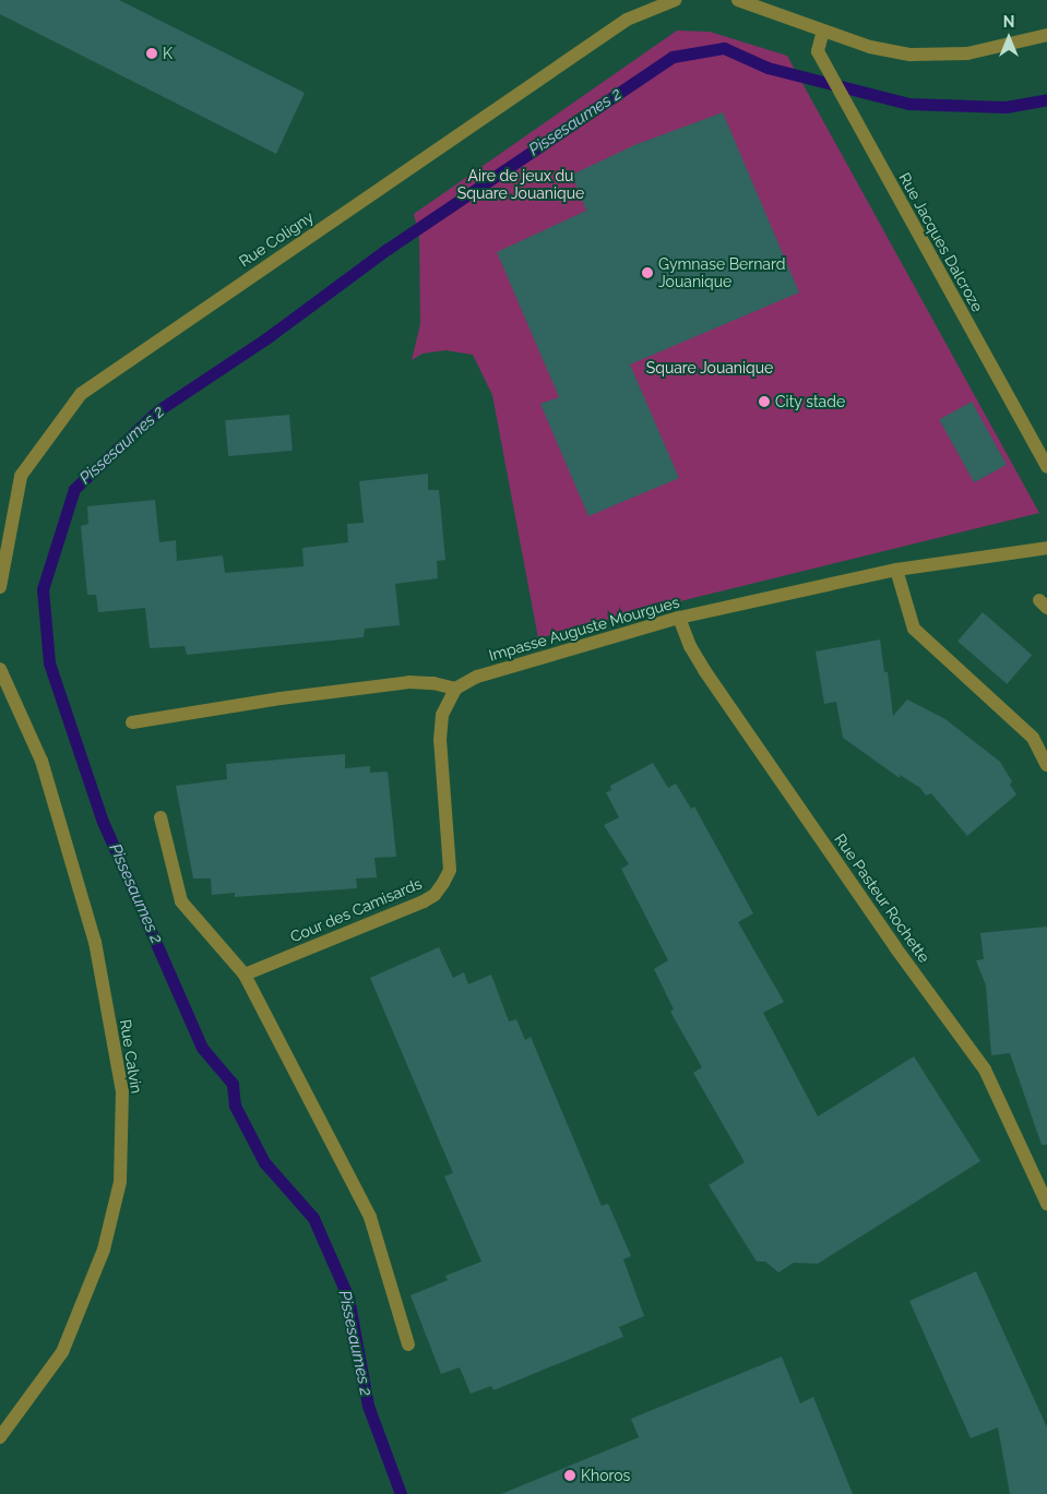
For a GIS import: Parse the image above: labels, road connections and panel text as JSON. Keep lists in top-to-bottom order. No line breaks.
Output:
{"streets":{"street":["Rue Coligny","Rue Jacques Dalcroze","Impasse Auguste Mourgues","Rue Pasteur Rochette","Cour des Camisards","Rue Calvin"]},"crossings":[["Impasse Auguste Mourgues","Rue Pasteur Rochette"],["Impasse Auguste Mourgues","Cour des Camisards"]],"water":["Pissesaumes 2"],"parks":["Aire de jeux du Square Jouanique","Square Jouanique"],"places":["K","Gymnase Bernard Jouanique","City stade","Khoros"],"north":"top"}
